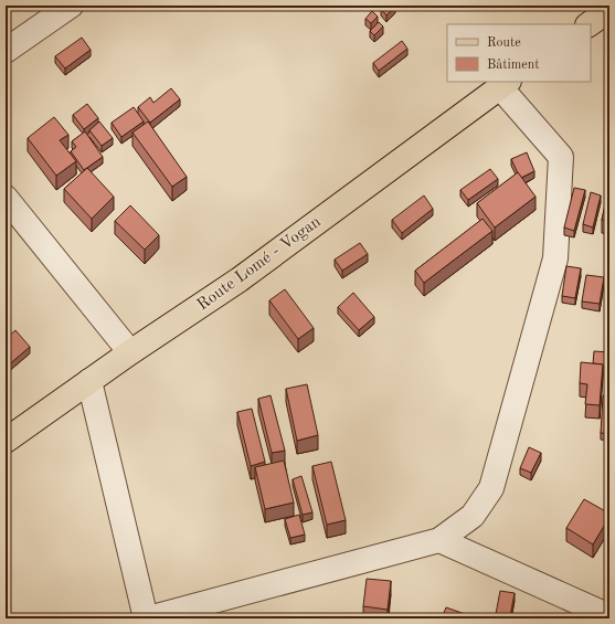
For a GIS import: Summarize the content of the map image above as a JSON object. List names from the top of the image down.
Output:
{
  "streets": {
    "main road": ["Route Lomé - Vogan"]
  },
  "legend": ["Route", "Bâtiment"]
}
